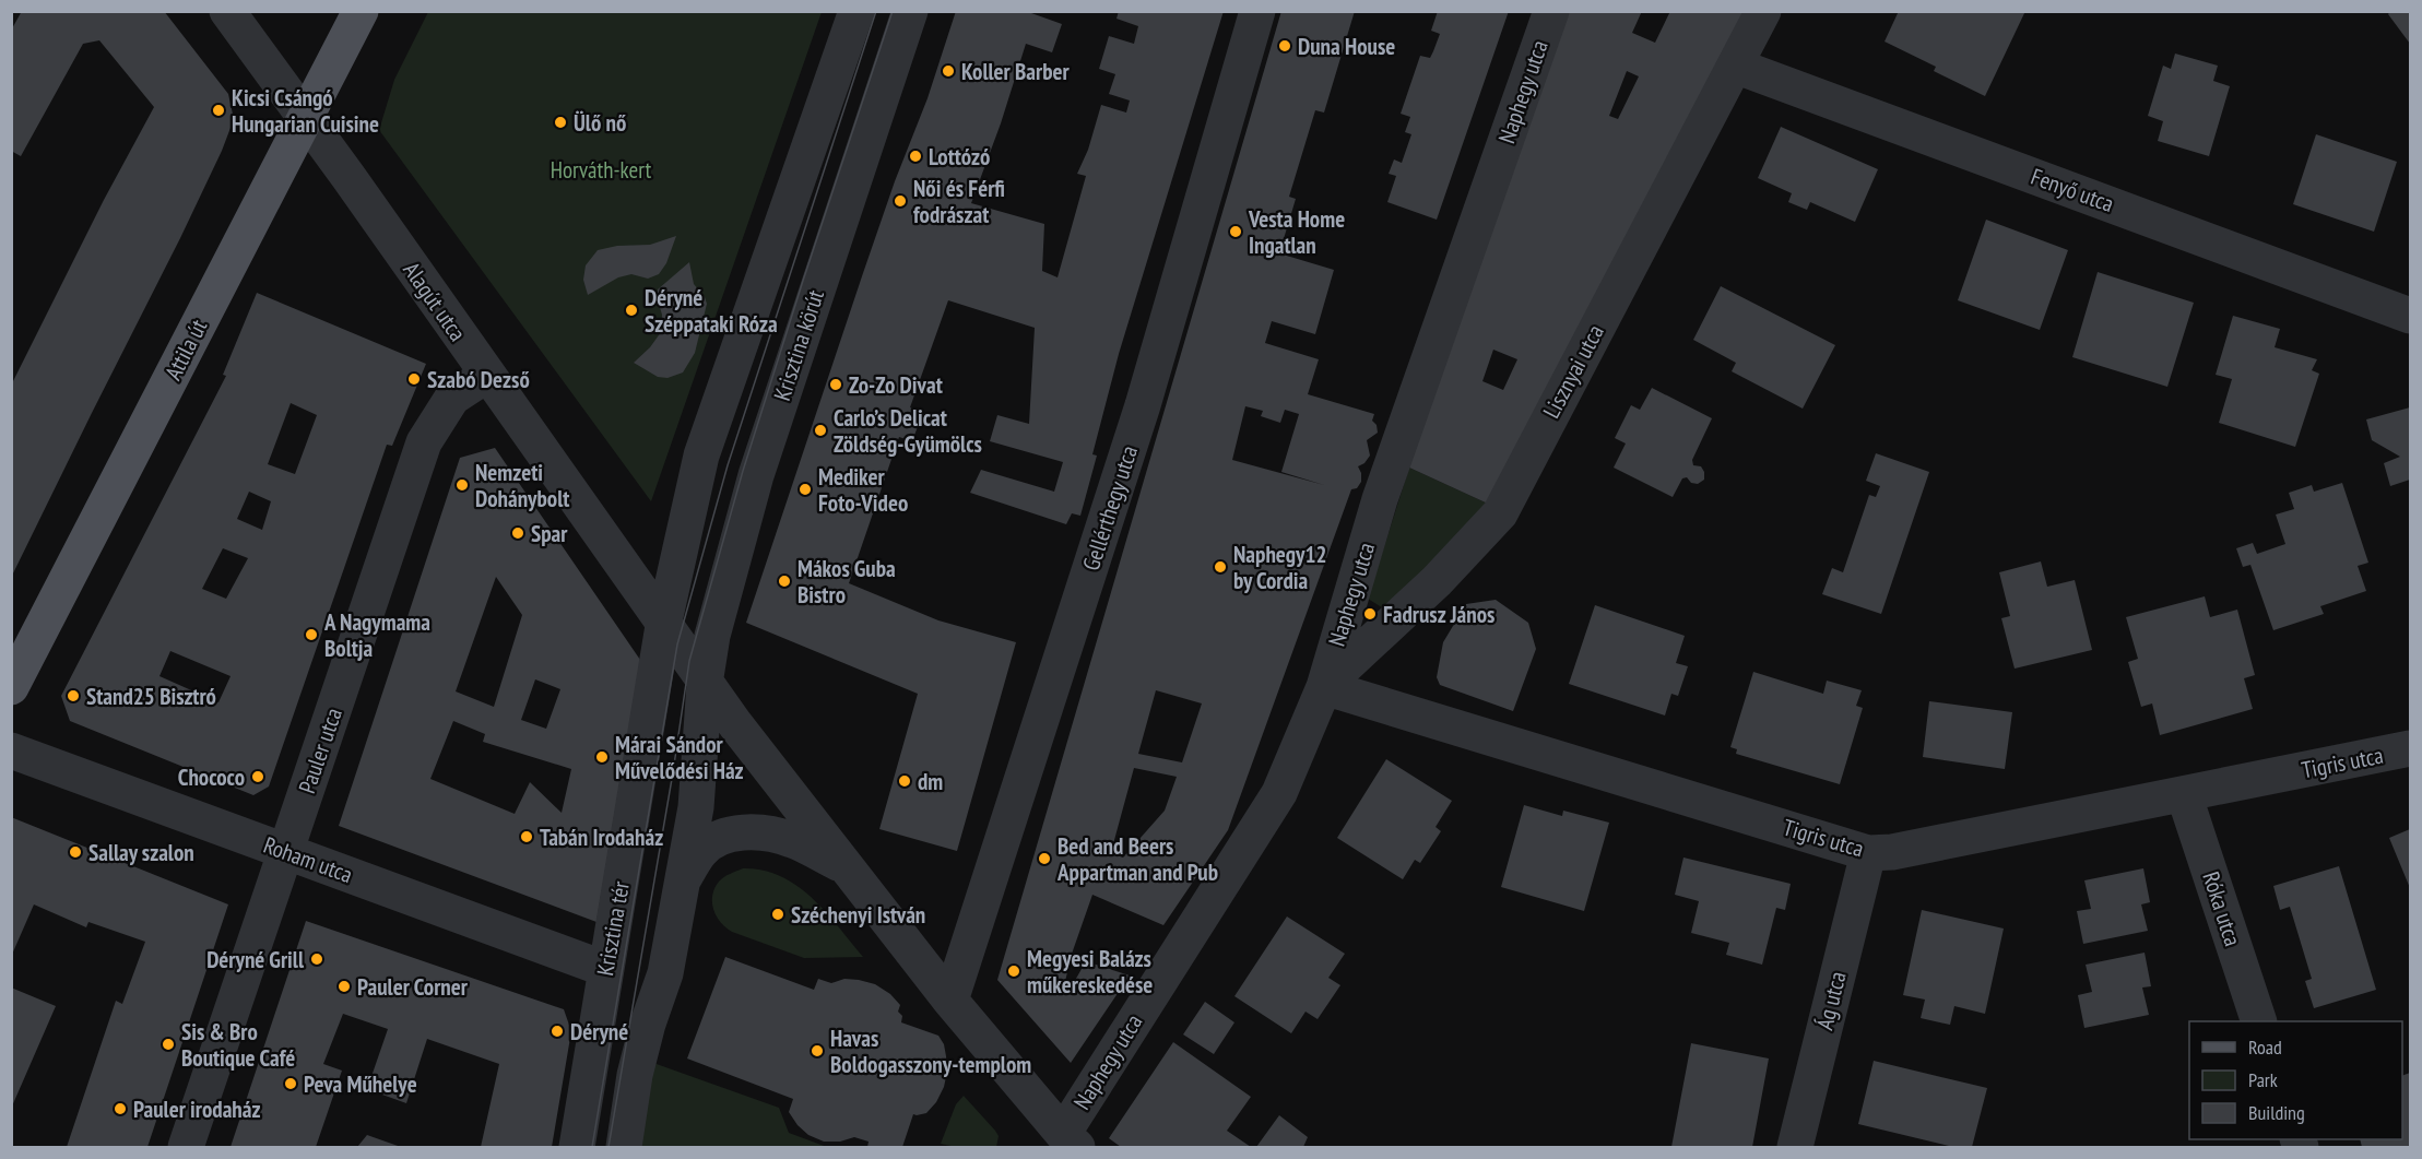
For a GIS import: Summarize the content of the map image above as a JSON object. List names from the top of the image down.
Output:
{
  "streets": {
    "main road": ["Attila út"],
    "street": [
      "Naphegy utca",
      "Fenyő utca",
      "Alagút utca",
      "Krisztina körút",
      "Lisznyai utca",
      "Gellérthegy utca",
      "Pauler utca",
      "Tigris utca",
      "Roham utca",
      "Róka utca",
      "Krisztina tér",
      "Ág utca"
    ]
  },
  "crossings": [
    ["Naphegy utca", "Lisznyai utca"],
    ["Naphegy utca", "Tigris utca"],
    ["Fenyő utca", "Lisznyai utca"],
    ["Alagút utca", "Attila út"],
    ["Alagút utca", "Pauler utca"],
    ["Alagút utca", "Krisztina tér"],
    ["Lisznyai utca", "Tigris utca"],
    ["Pauler utca", "Roham utca"],
    ["Tigris utca", "Róka utca"],
    ["Tigris utca", "Ág utca"],
    ["Roham utca", "Krisztina tér"]
  ],
  "parks": ["Horváth-kert"],
  "places": [
    "Duna House",
    "Koller Barber",
    "Kicsi Csángó Hungarian Cuisine",
    "Ülő nő",
    "Lottózó",
    "Női és Férfi fodrászat",
    "Vesta Home Ingatlan",
    "Déryné Széppataki Róza",
    "Szabó Dezső",
    "Zo-Zo Divat",
    "Carlo’s Delicat Zöldség-Gyümölcs",
    "Nemzeti Dohánybolt",
    "Mediker Foto-Video",
    "Spar",
    "Naphegy12 by Cordia",
    "Mákos Guba Bistro",
    "Fadrusz János",
    "A Nagymama Boltja",
    "Stand25 Bisztró",
    "Márai Sándor Művelődési Ház",
    "Chococo",
    "dm",
    "Tabán Irodaház",
    "Sallay szalon",
    "Bed and Beers Appartman and Pub",
    "Széchenyi István",
    "Déryné Grill",
    "Megyesi Balázs műkereskedése",
    "Pauler Corner",
    "Déryné",
    "Sis & Bro Boutique Café",
    "Havas Boldogasszony-templom",
    "Peva Műhelye",
    "Pauler irodaház"
  ],
  "legend": ["Road", "Park", "Building"]
}
